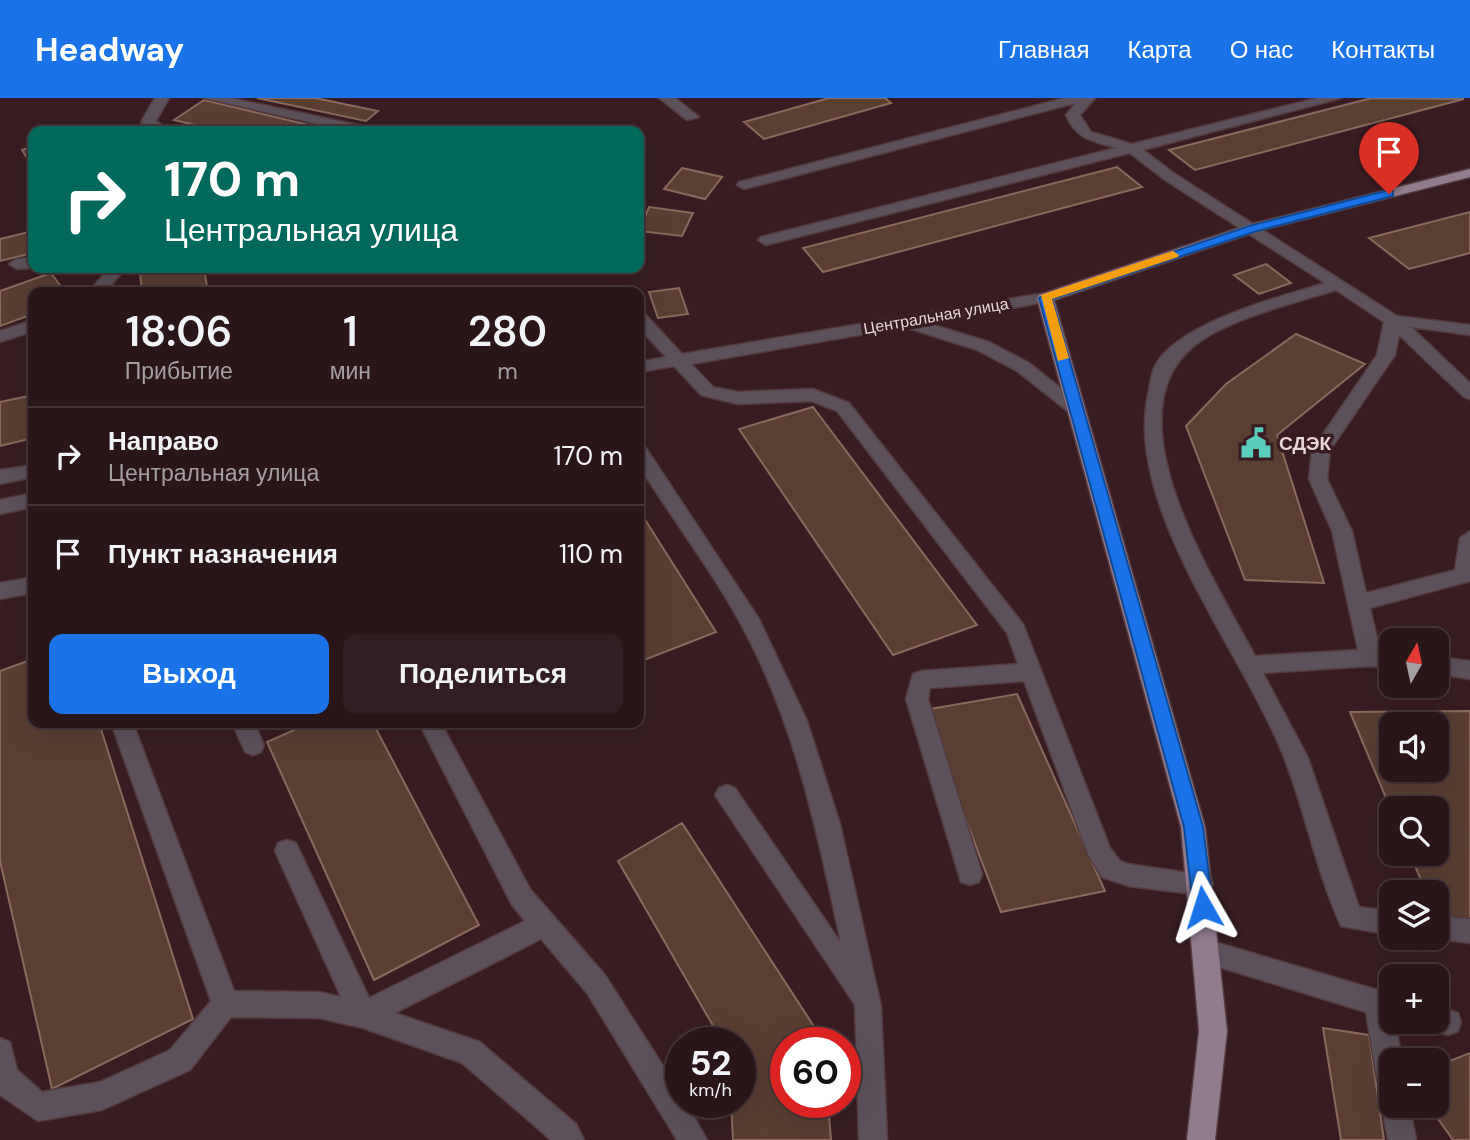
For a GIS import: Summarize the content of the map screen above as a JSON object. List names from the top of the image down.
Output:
{
  "streets": {
    "main road": ["Центральная улица"]
  },
  "places": {
    "public building": ["СДЭК"]
  },
  "north": "top",
  "page": {
    "header": "Headway",
    "nav": [
      "Главная",
      "Карта",
      "О нас",
      "Контакты"
    ],
    "turn": ["170 m", "Центральная улица"],
    "eta": [
      "18:06",
      "Прибытие",
      "1",
      "мин",
      "280",
      "m"
    ],
    "list": [
      {
        "name": "Направо",
        "note": "Центральная улица",
        "value": "170 m"
      },
      {
        "name": "Пункт назначения",
        "value": "110 m"
      }
    ],
    "buttons": ["Выход", "Поделиться"],
    "map_buttons": ["+", "−"],
    "speed": "52 km/h",
    "limit": "60"
  }
}
